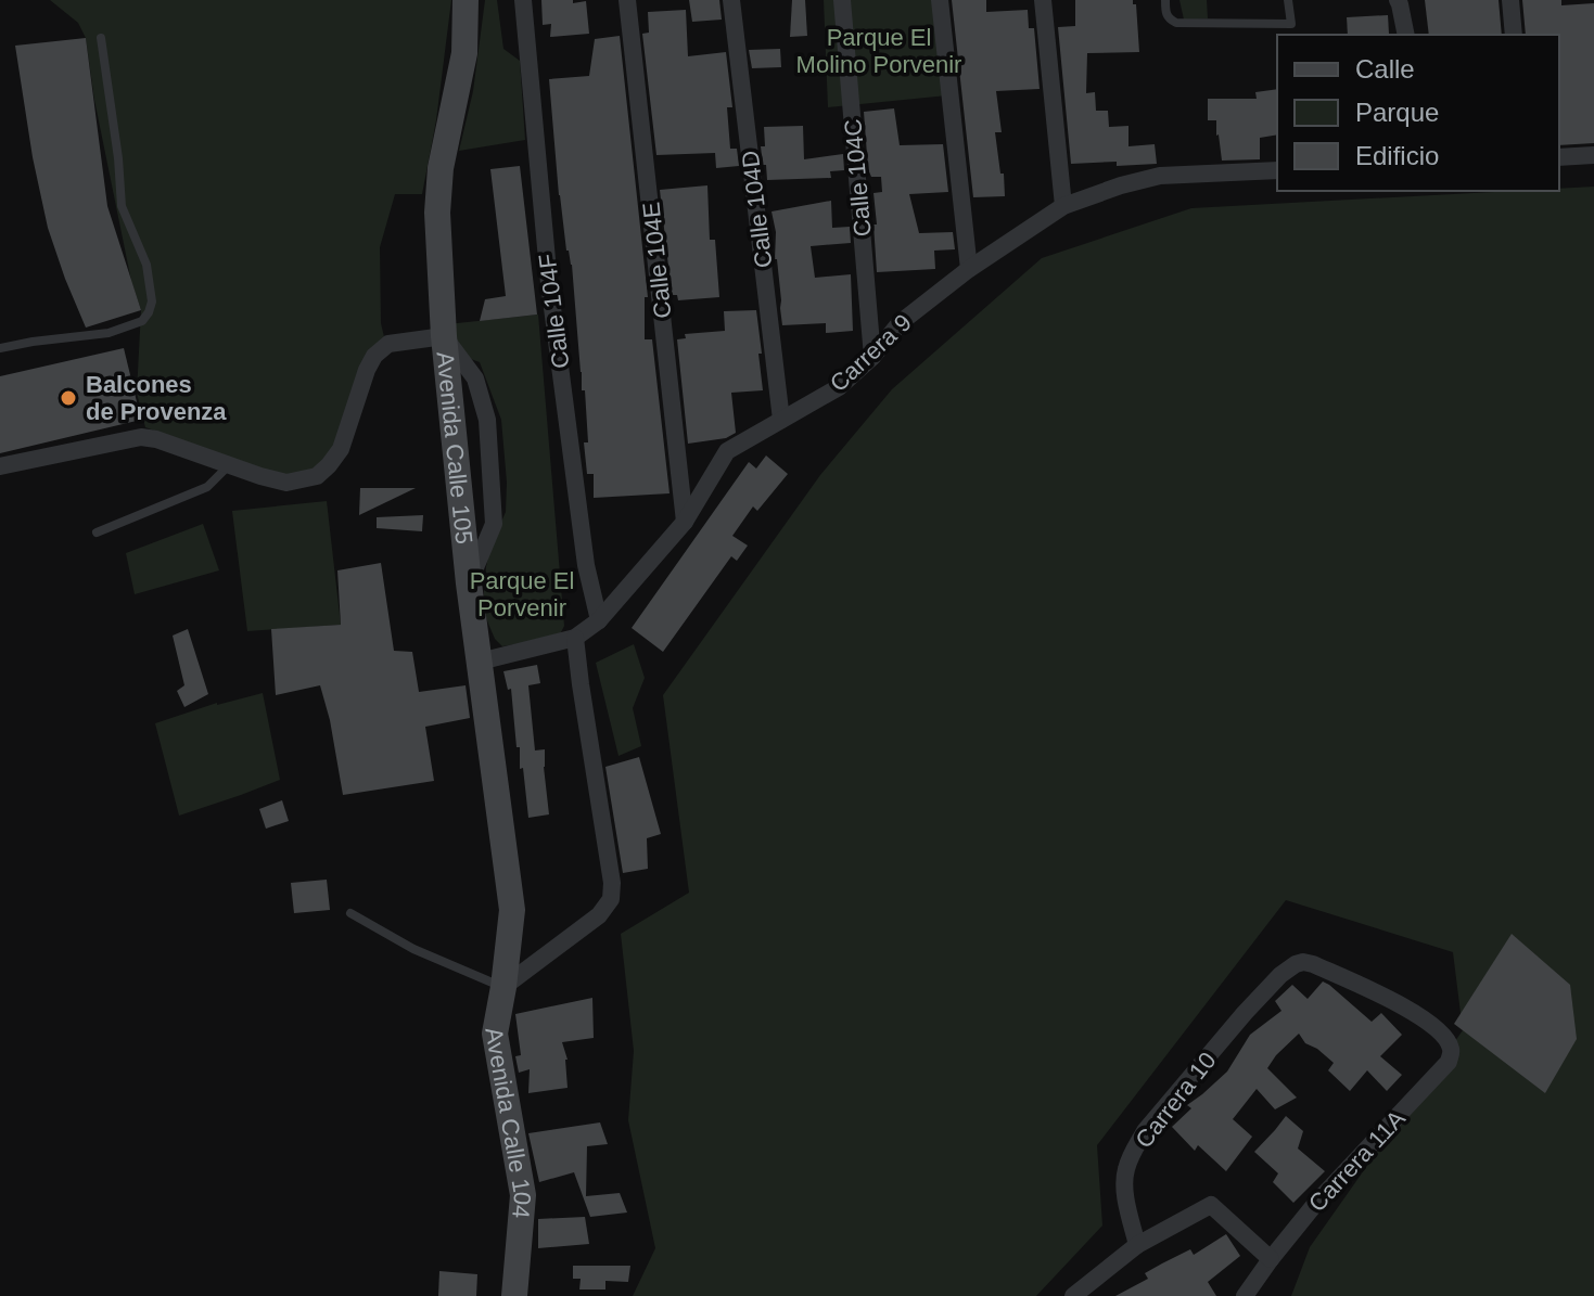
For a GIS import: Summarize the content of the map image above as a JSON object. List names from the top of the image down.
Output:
{
  "streets": {
    "main road": ["Avenida Calle 105", "Avenida Calle 104"],
    "street": [
      "Calle 104C",
      "Calle 104D",
      "Calle 104E",
      "Calle 104F",
      "Carrera 9",
      "Carrera 10",
      "Carrera 11A"
    ]
  },
  "crossings": [
    ["Calle 104C", "Carrera 9"],
    ["Calle 104D", "Carrera 9"],
    ["Calle 104E", "Carrera 9"],
    ["Calle 104F", "Carrera 9"],
    ["Carrera 9", "Avenida Calle 105"],
    ["Avenida Calle 105", "Avenida Calle 104"],
    ["Carrera 10", "Carrera 11A"]
  ],
  "parks": ["Parque El Molino Porvenir", "Parque El Porvenir"],
  "places": ["Balcones de Provenza"],
  "legend": ["Calle", "Parque", "Edificio"]
}
